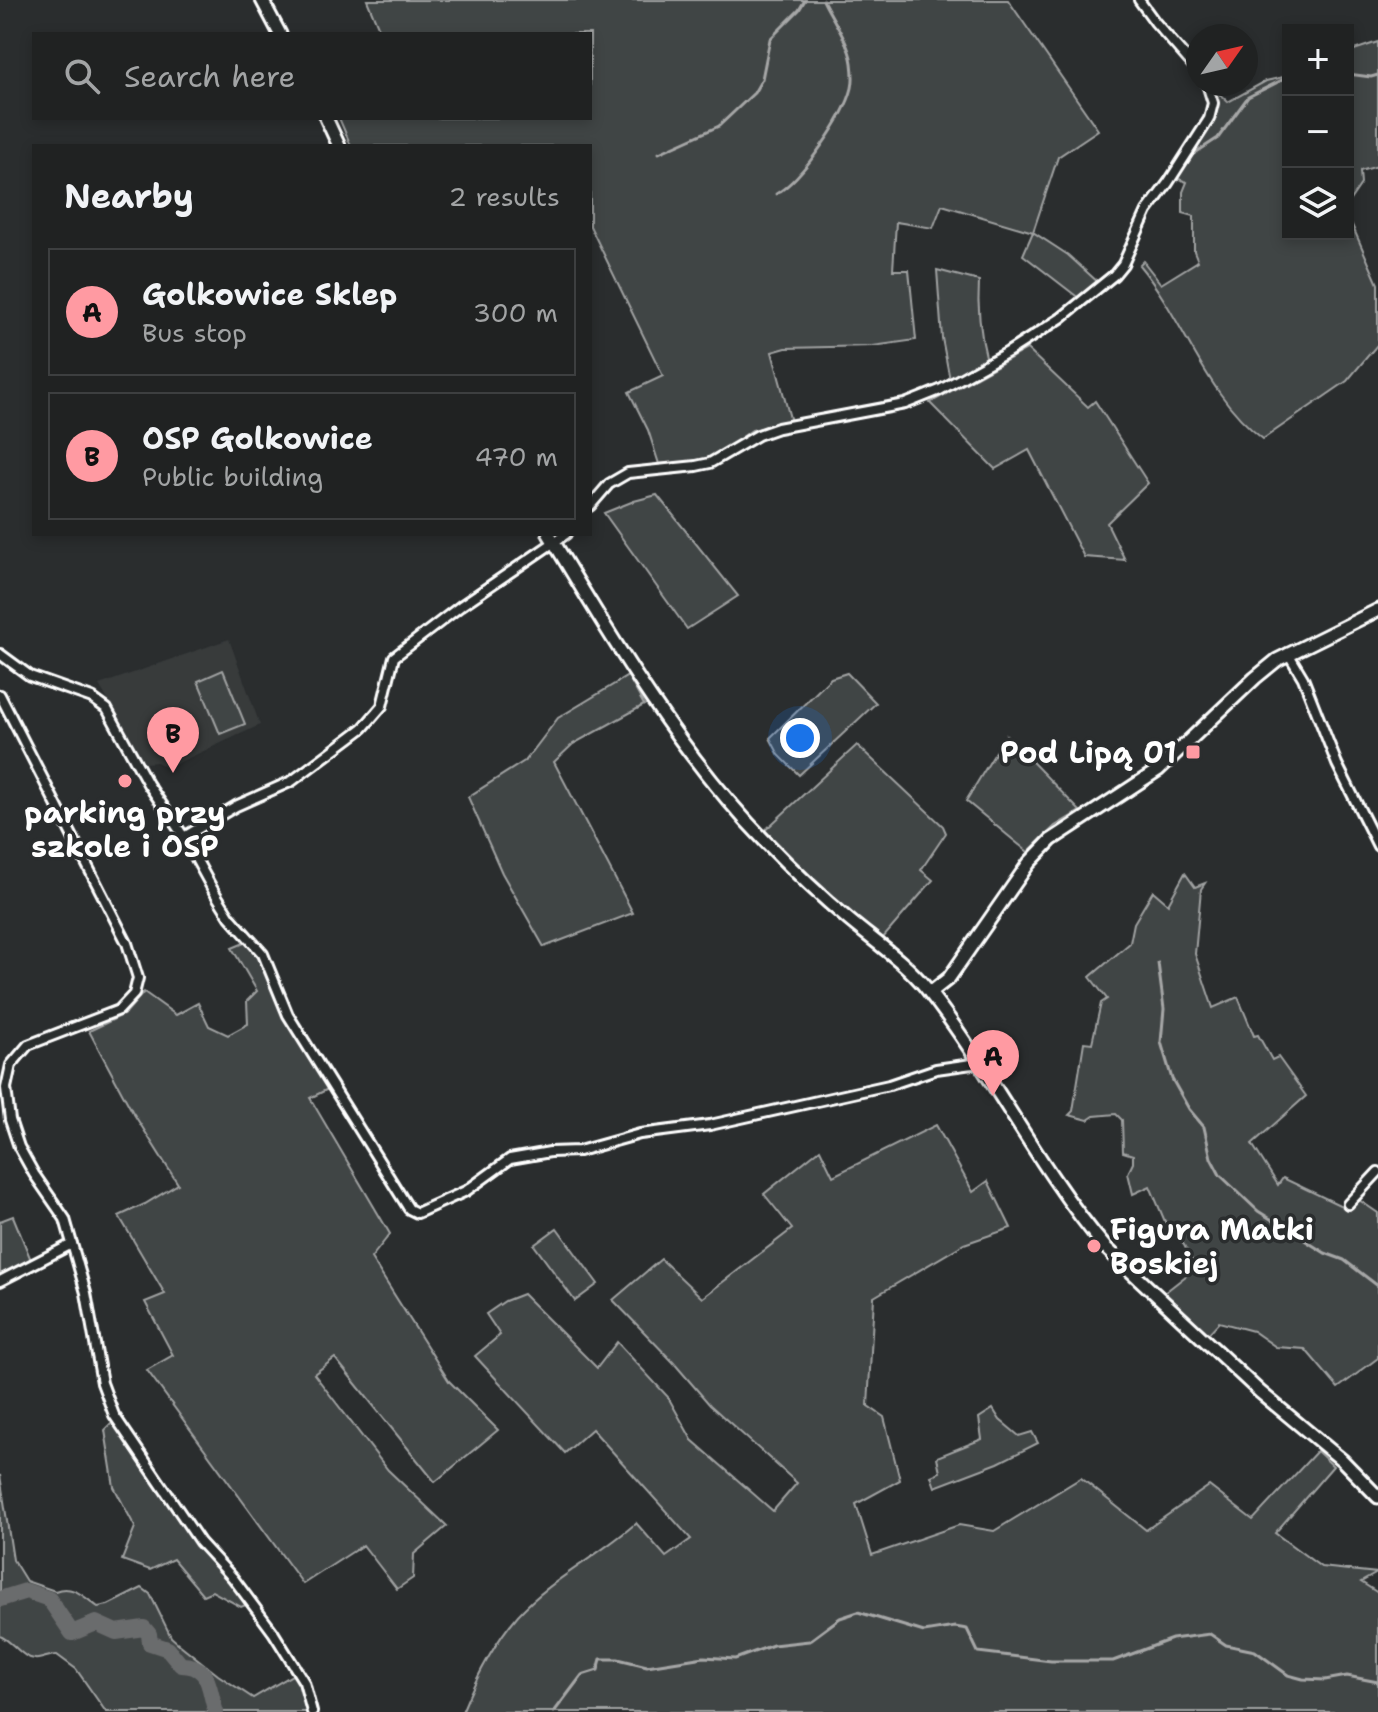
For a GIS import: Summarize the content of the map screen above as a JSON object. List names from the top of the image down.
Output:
{
  "places": {
    "transit": ["Pod Lipą 01"],
    "other": ["parking przy szkole i OSP", "Figura Matki Boskiej"]
  },
  "north": "top right",
  "page": {
    "map_buttons": ["+", "−"],
    "search": "Search here",
    "heading": ["Nearby", "2 results"],
    "list": [
      {
        "mark": "A",
        "name": "Golkowice Sklep",
        "note": "Bus stop",
        "value": "300 m"
      },
      {
        "mark": "B",
        "name": "OSP Golkowice",
        "note": "Public building",
        "value": "470 m"
      }
    ],
    "pins": ["B", "A"]
  }
}
